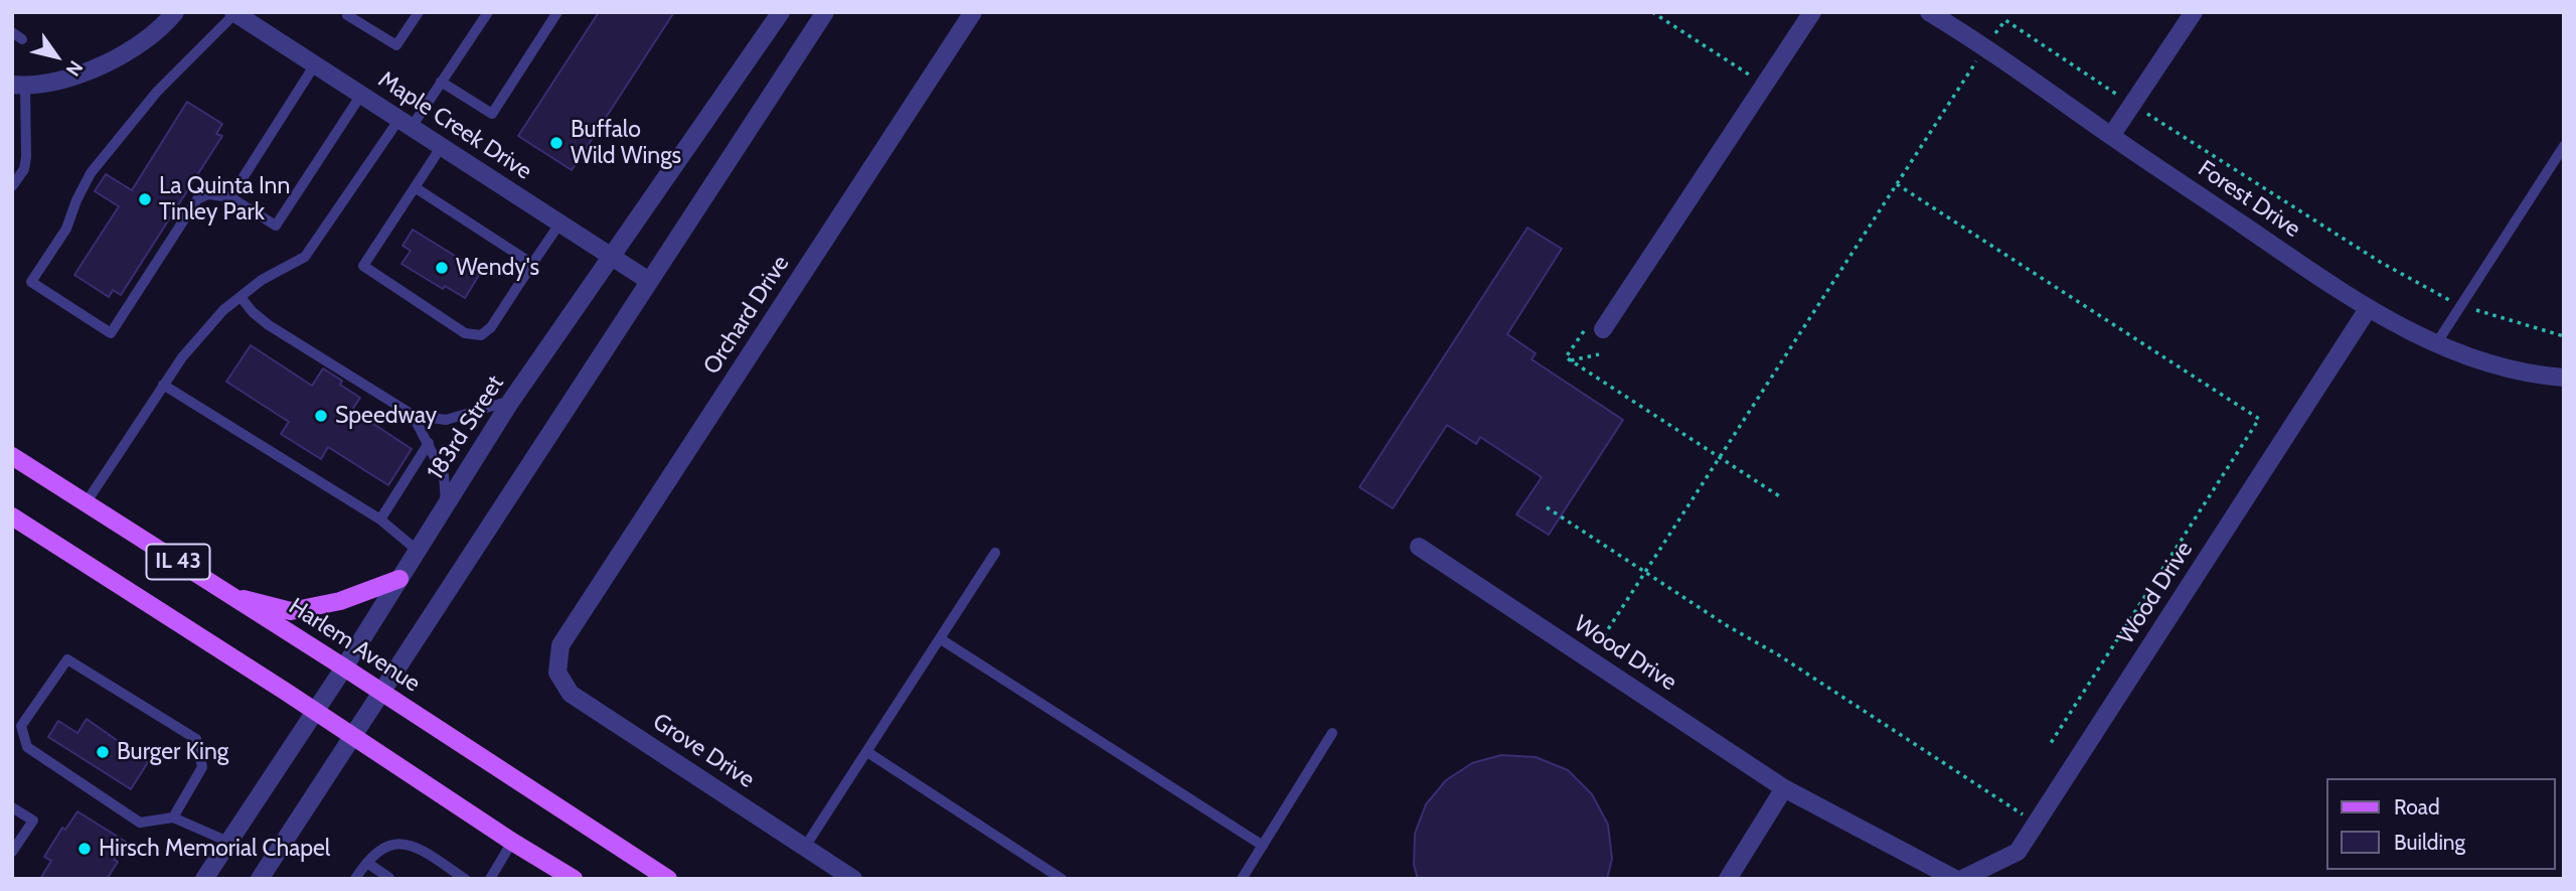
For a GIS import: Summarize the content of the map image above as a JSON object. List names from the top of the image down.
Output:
{
  "streets": {
    "main road": ["IL 43", "Harlem Avenue"],
    "street": [
      "Maple Creek Drive",
      "Forest Drive",
      "Orchard Drive",
      "183rd Street",
      "Wood Drive",
      "Grove Drive"
    ]
  },
  "crossings": [
    ["Maple Creek Drive", "183rd Street"],
    ["Forest Drive", "Wood Drive"],
    ["Orchard Drive", "Grove Drive"],
    ["183rd Street", "IL 43"],
    ["183rd Street", "Harlem Avenue"]
  ],
  "places": [
    "Buffalo Wild Wings",
    "La Quinta Inn Tinley Park",
    "Wendy's",
    "Speedway",
    "Burger King",
    "Hirsch Memorial Chapel"
  ],
  "legend": ["Road", "Building"],
  "north": "bottom right"
}
